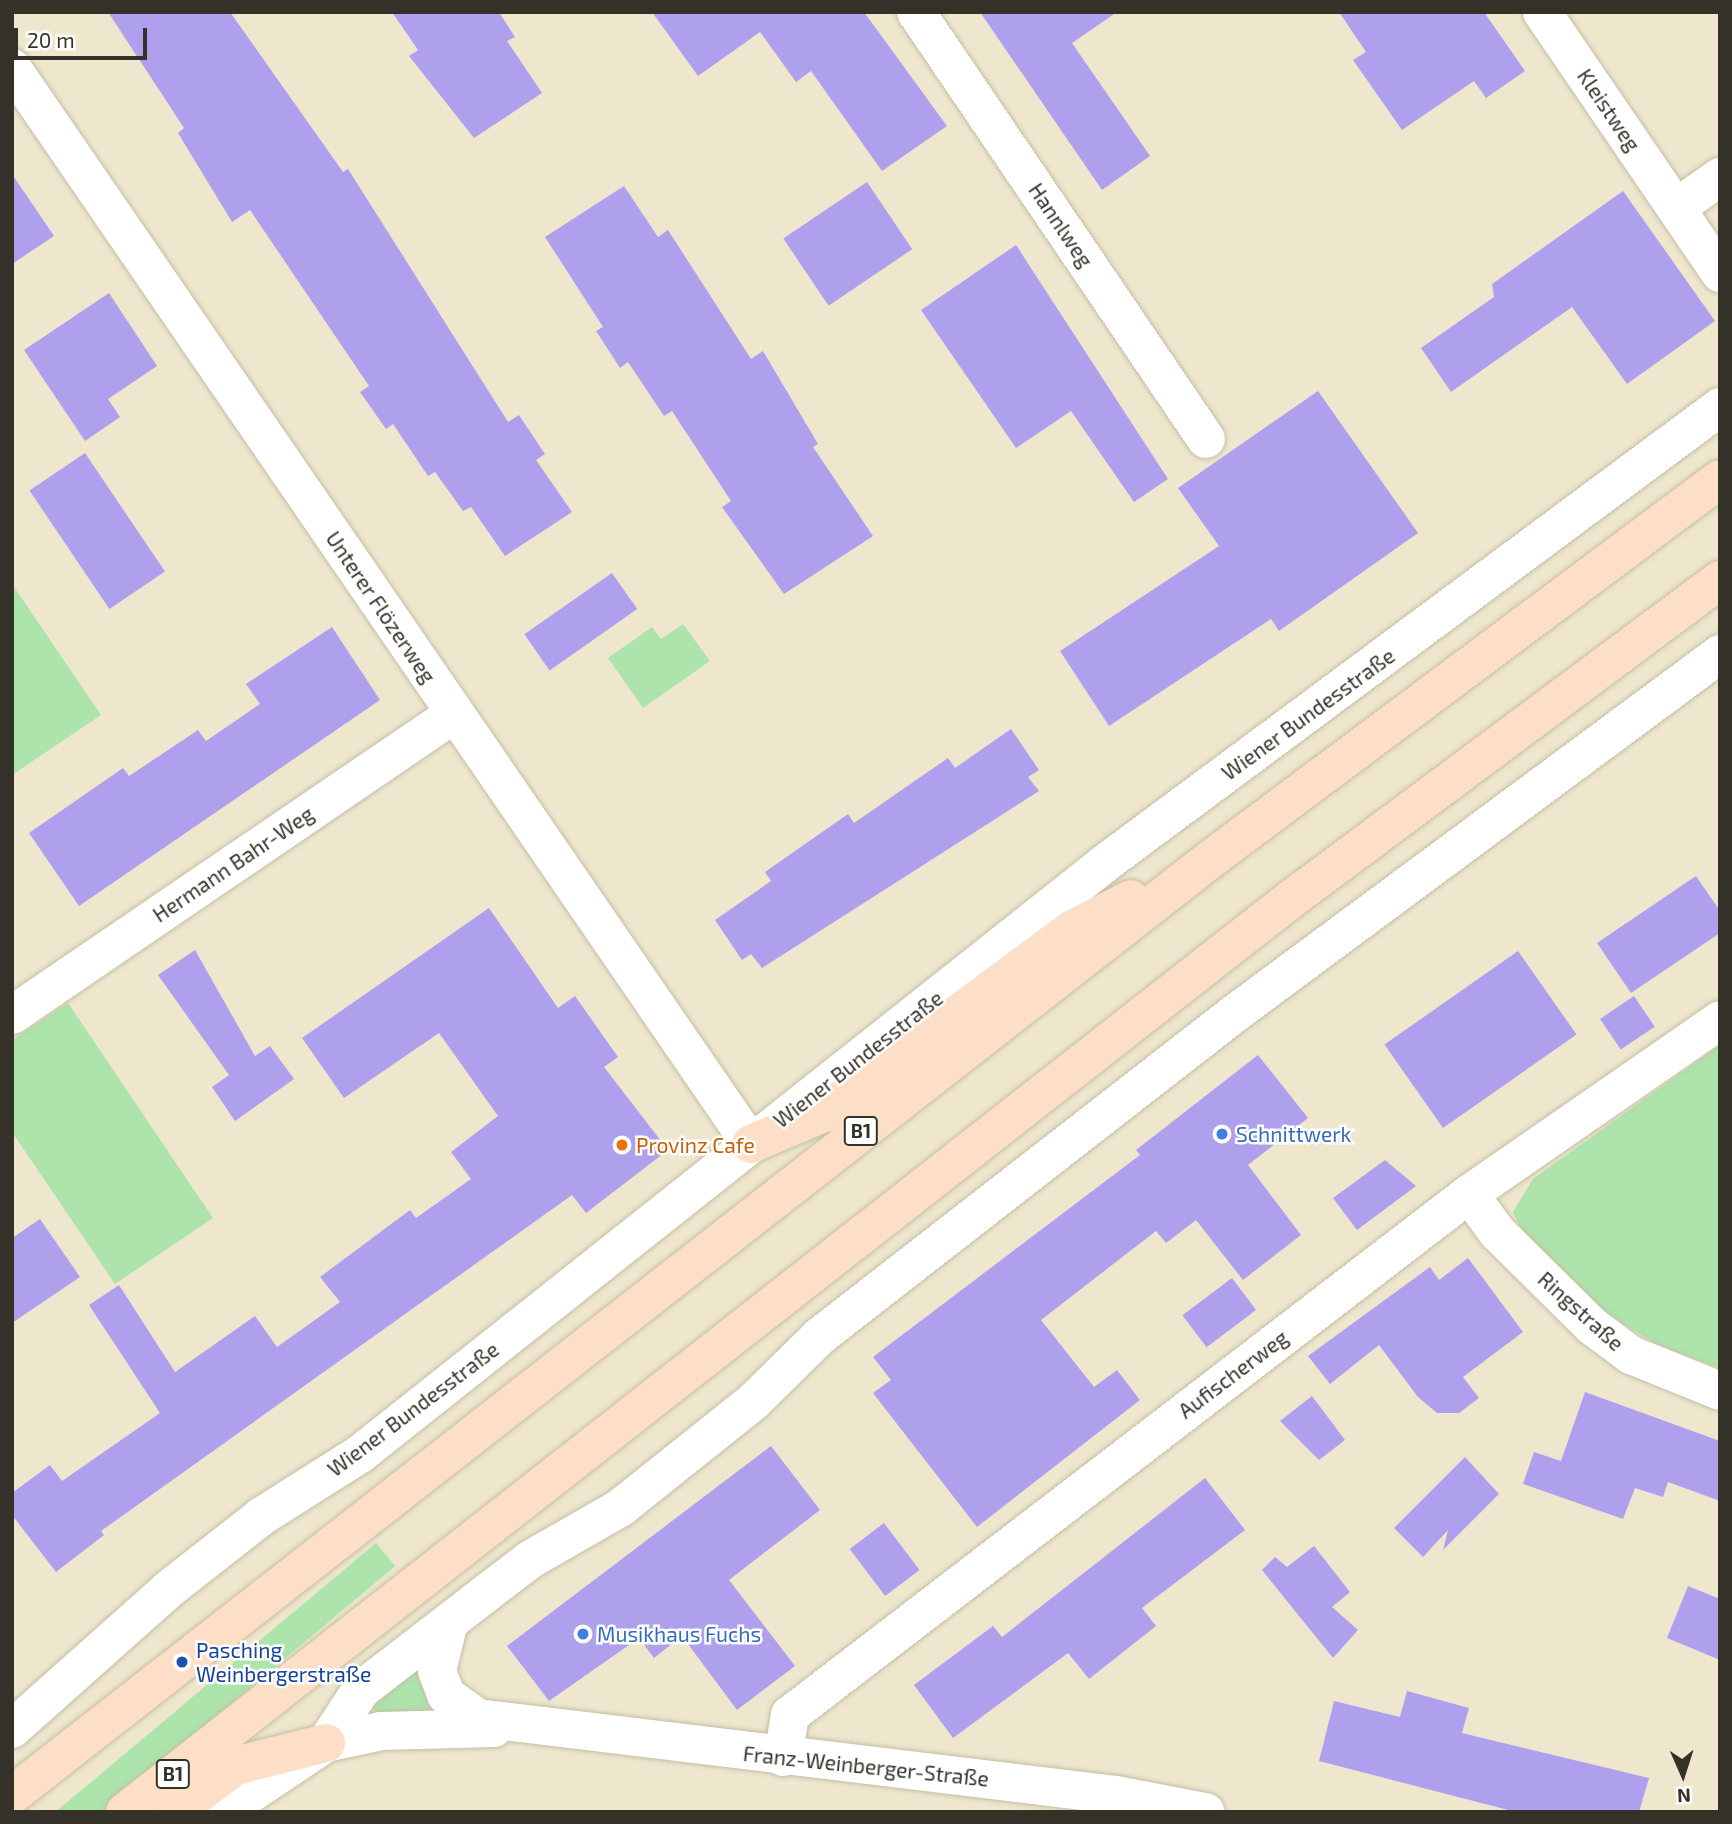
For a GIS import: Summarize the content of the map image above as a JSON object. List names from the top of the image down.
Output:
{
  "streets": {
    "main road": ["B1"],
    "street": [
      "Kleistweg",
      "Hannlweg",
      "Unterer Flözerweg",
      "Wiener Bundesstraße",
      "Hermann Bahr-Weg",
      "Ringstraße",
      "Aufischerweg",
      "Franz-Weinberger-Straße"
    ]
  },
  "crossings": [
    ["Unterer Flözerweg", "Wiener Bundesstraße"],
    ["Unterer Flözerweg", "Hermann Bahr-Weg"],
    ["Ringstraße", "Aufischerweg"],
    ["Aufischerweg", "Franz-Weinberger-Straße"]
  ],
  "places": [
    "Schnittwerk",
    "Provinz Cafe",
    "Musikhaus Fuchs",
    "Pasching Weinbergerstraße"
  ],
  "scale_bar": "20 m",
  "north": "bottom"
}
